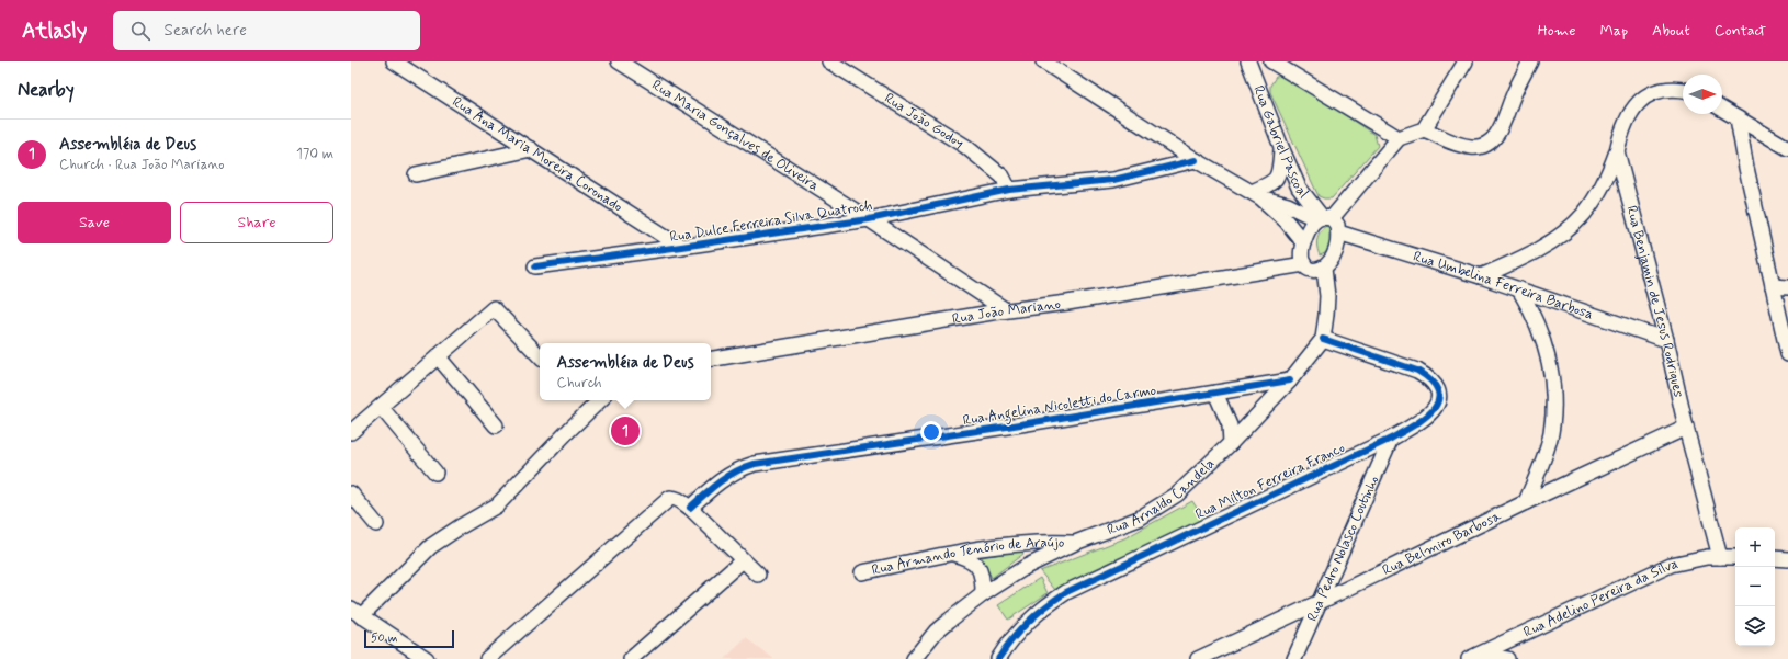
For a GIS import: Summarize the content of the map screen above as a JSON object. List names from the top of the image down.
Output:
{
  "streets": {
    "street": [
      "Rua João Godoy",
      "Rua Maria Gonçalves de Oliveira",
      "Rua Gabriel Pascoal",
      "Rua Ana Maria Moreira Coronado",
      "Rua Dulce Ferreira Silva Quatroch",
      "Rua Umbelina Ferreira Barbosa",
      "Rua Benjamin de Jesus Rodrigues",
      "Rua João Mariano",
      "Rua Angelina Nicoletti do Carmo",
      "Rua Milton Ferreira Franco",
      "Rua Arnaldo Candela",
      "Rua Belmiro Barbosa",
      "Rua Pedro Nolasco Coutinho",
      "Rua Armando Tenório de Araújo",
      "Rua Adelino Pereira da Silva"
    ]
  },
  "crossings": [
    ["Rua João Godoy", "Rua Dulce Ferreira Silva Quatroch"],
    ["Rua Maria Gonçalves de Oliveira", "Rua Dulce Ferreira Silva Quatroch"],
    ["Rua Maria Gonçalves de Oliveira", "Rua João Mariano"],
    ["Rua Gabriel Pascoal", "Rua Umbelina Ferreira Barbosa"],
    ["Rua Gabriel Pascoal", "Rua João Mariano"],
    ["Rua Ana Maria Moreira Coronado", "Rua Dulce Ferreira Silva Quatroch"],
    ["Rua Umbelina Ferreira Barbosa", "Rua Benjamin de Jesus Rodrigues"],
    ["Rua Umbelina Ferreira Barbosa", "Rua João Mariano"],
    ["Rua Benjamin de Jesus Rodrigues", "Rua Belmiro Barbosa"],
    ["Rua Benjamin de Jesus Rodrigues", "Rua Adelino Pereira da Silva"],
    ["Rua Angelina Nicoletti do Carmo", "Rua Arnaldo Candela"],
    ["Rua Milton Ferreira Franco", "Rua Arnaldo Candela"],
    ["Rua Milton Ferreira Franco", "Rua Pedro Nolasco Coutinho"],
    ["Rua Arnaldo Candela", "Rua Armando Tenório de Araújo"],
    ["Rua Belmiro Barbosa", "Rua Pedro Nolasco Coutinho"]
  ],
  "scale_bar": "50 m",
  "north": "right",
  "page": {
    "header": "Atlasly",
    "search": "Search here",
    "nav": [
      "Home",
      "Map",
      "About",
      "Contact"
    ],
    "heading": "Nearby",
    "list": [
      {
        "mark": "1",
        "name": "Assembléia de Deus",
        "note": "Church · Rua João Mariano",
        "value": "170 m"
      }
    ],
    "buttons": ["Save", "Share"],
    "popup": ["Assembléia de Deus", "Church"],
    "pins": "1",
    "map_buttons": ["+", "−"],
    "scale": "50 m"
  }
}
